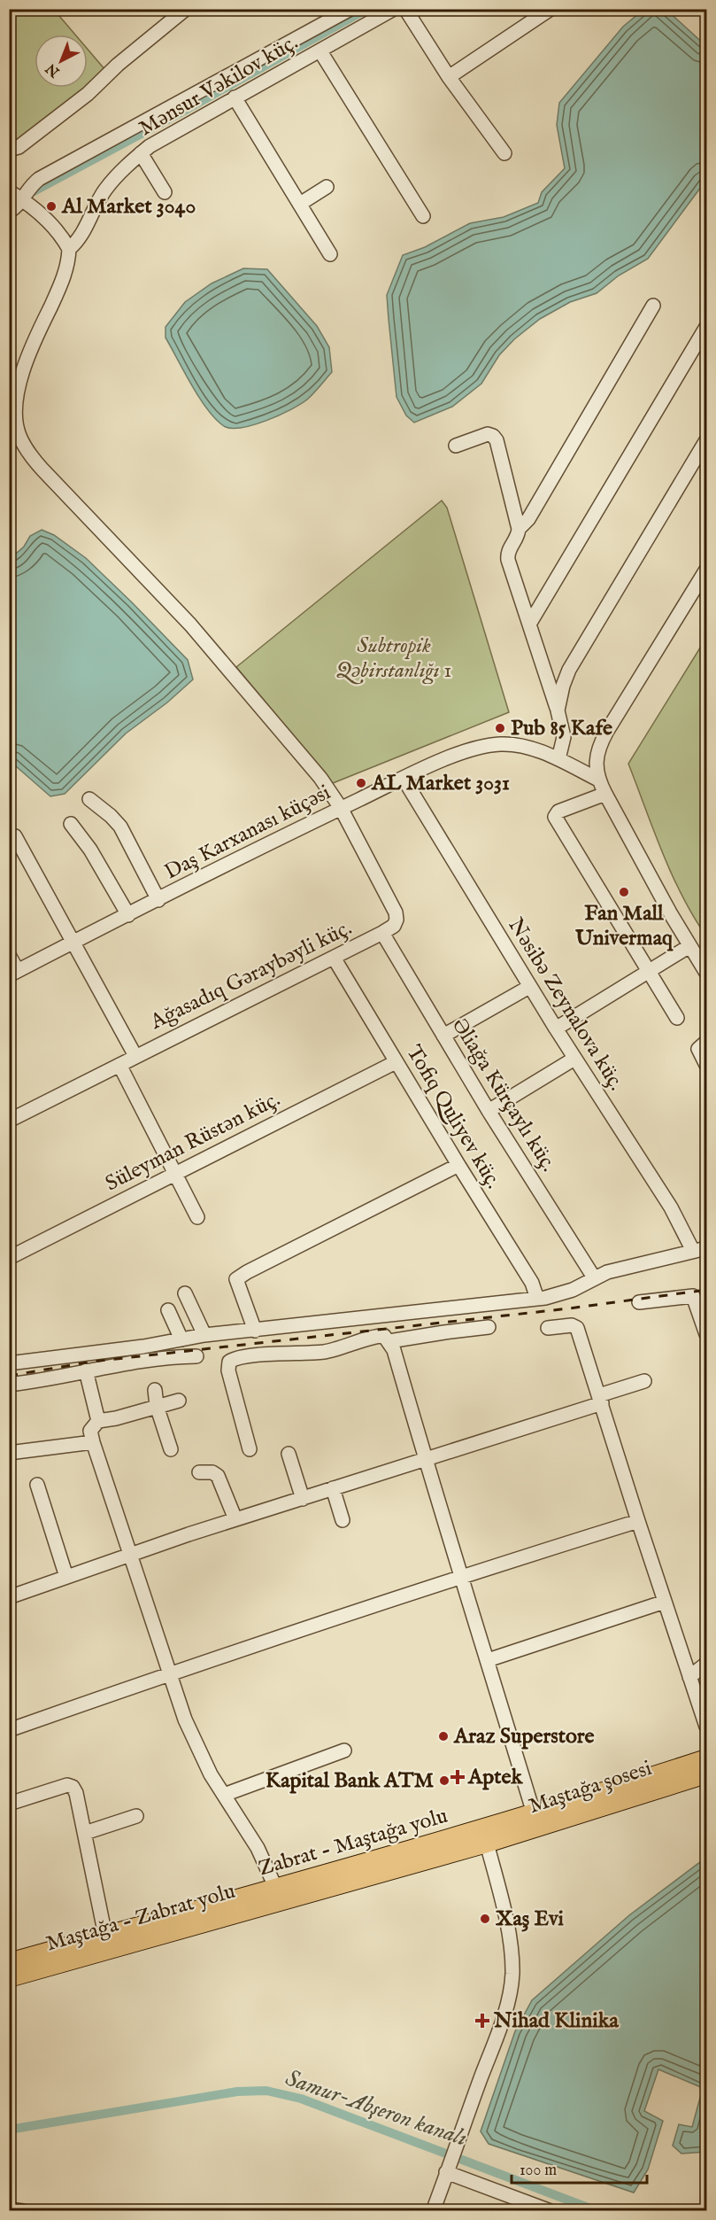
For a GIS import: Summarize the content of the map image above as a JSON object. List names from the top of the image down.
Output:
{
  "streets": {
    "main road": ["Maştağa şosesi", "Zabrat - Maştağa yolu", "Maştağa - Zabrat yolu"],
    "street": [
      "Mənsur Vəkilov küç.",
      "Daş Karxanası küçəsi",
      "Ağasadıq Gəraybəyli küç.",
      "Nəsibə Zeynalova küç.",
      "Əliağa Kürçaylı küç.",
      "Tofiq Quliyev küç.",
      "Süleyman Rüstən küç."
    ]
  },
  "crossings": [
    ["Daş Karxanası küçəsi", "Ağasadıq Gəraybəyli küç."],
    ["Daş Karxanası küçəsi", "Nəsibə Zeynalova küç."],
    ["Ağasadıq Gəraybəyli küç.", "Əliağa Kürçaylı küç."],
    ["Ağasadıq Gəraybəyli küç.", "Tofiq Quliyev küç."],
    ["Tofiq Quliyev küç.", "Süleyman Rüstən küç."],
    ["Maştağa şosesi", "Zabrat - Maştağa yolu"],
    ["Maştağa şosesi", "Maştağa - Zabrat yolu"],
    ["Zabrat - Maştağa yolu", "Maştağa - Zabrat yolu"]
  ],
  "water": ["Samur-Abşeron kanalı"],
  "parks": ["Subtropik Qəbirstanlığı 1"],
  "places": {
    "other": [
      "Al Market 3040",
      "Pub 85 Kafe",
      "AL Market 3031",
      "Fan Mall Univermaq",
      "Araz Superstore",
      "Kapital Bank ATM",
      "Xaş Evi"
    ],
    "health": ["Aptek", "Nihad Klinika"]
  },
  "scale_bar": "100 m",
  "north": "bottom left"
}
